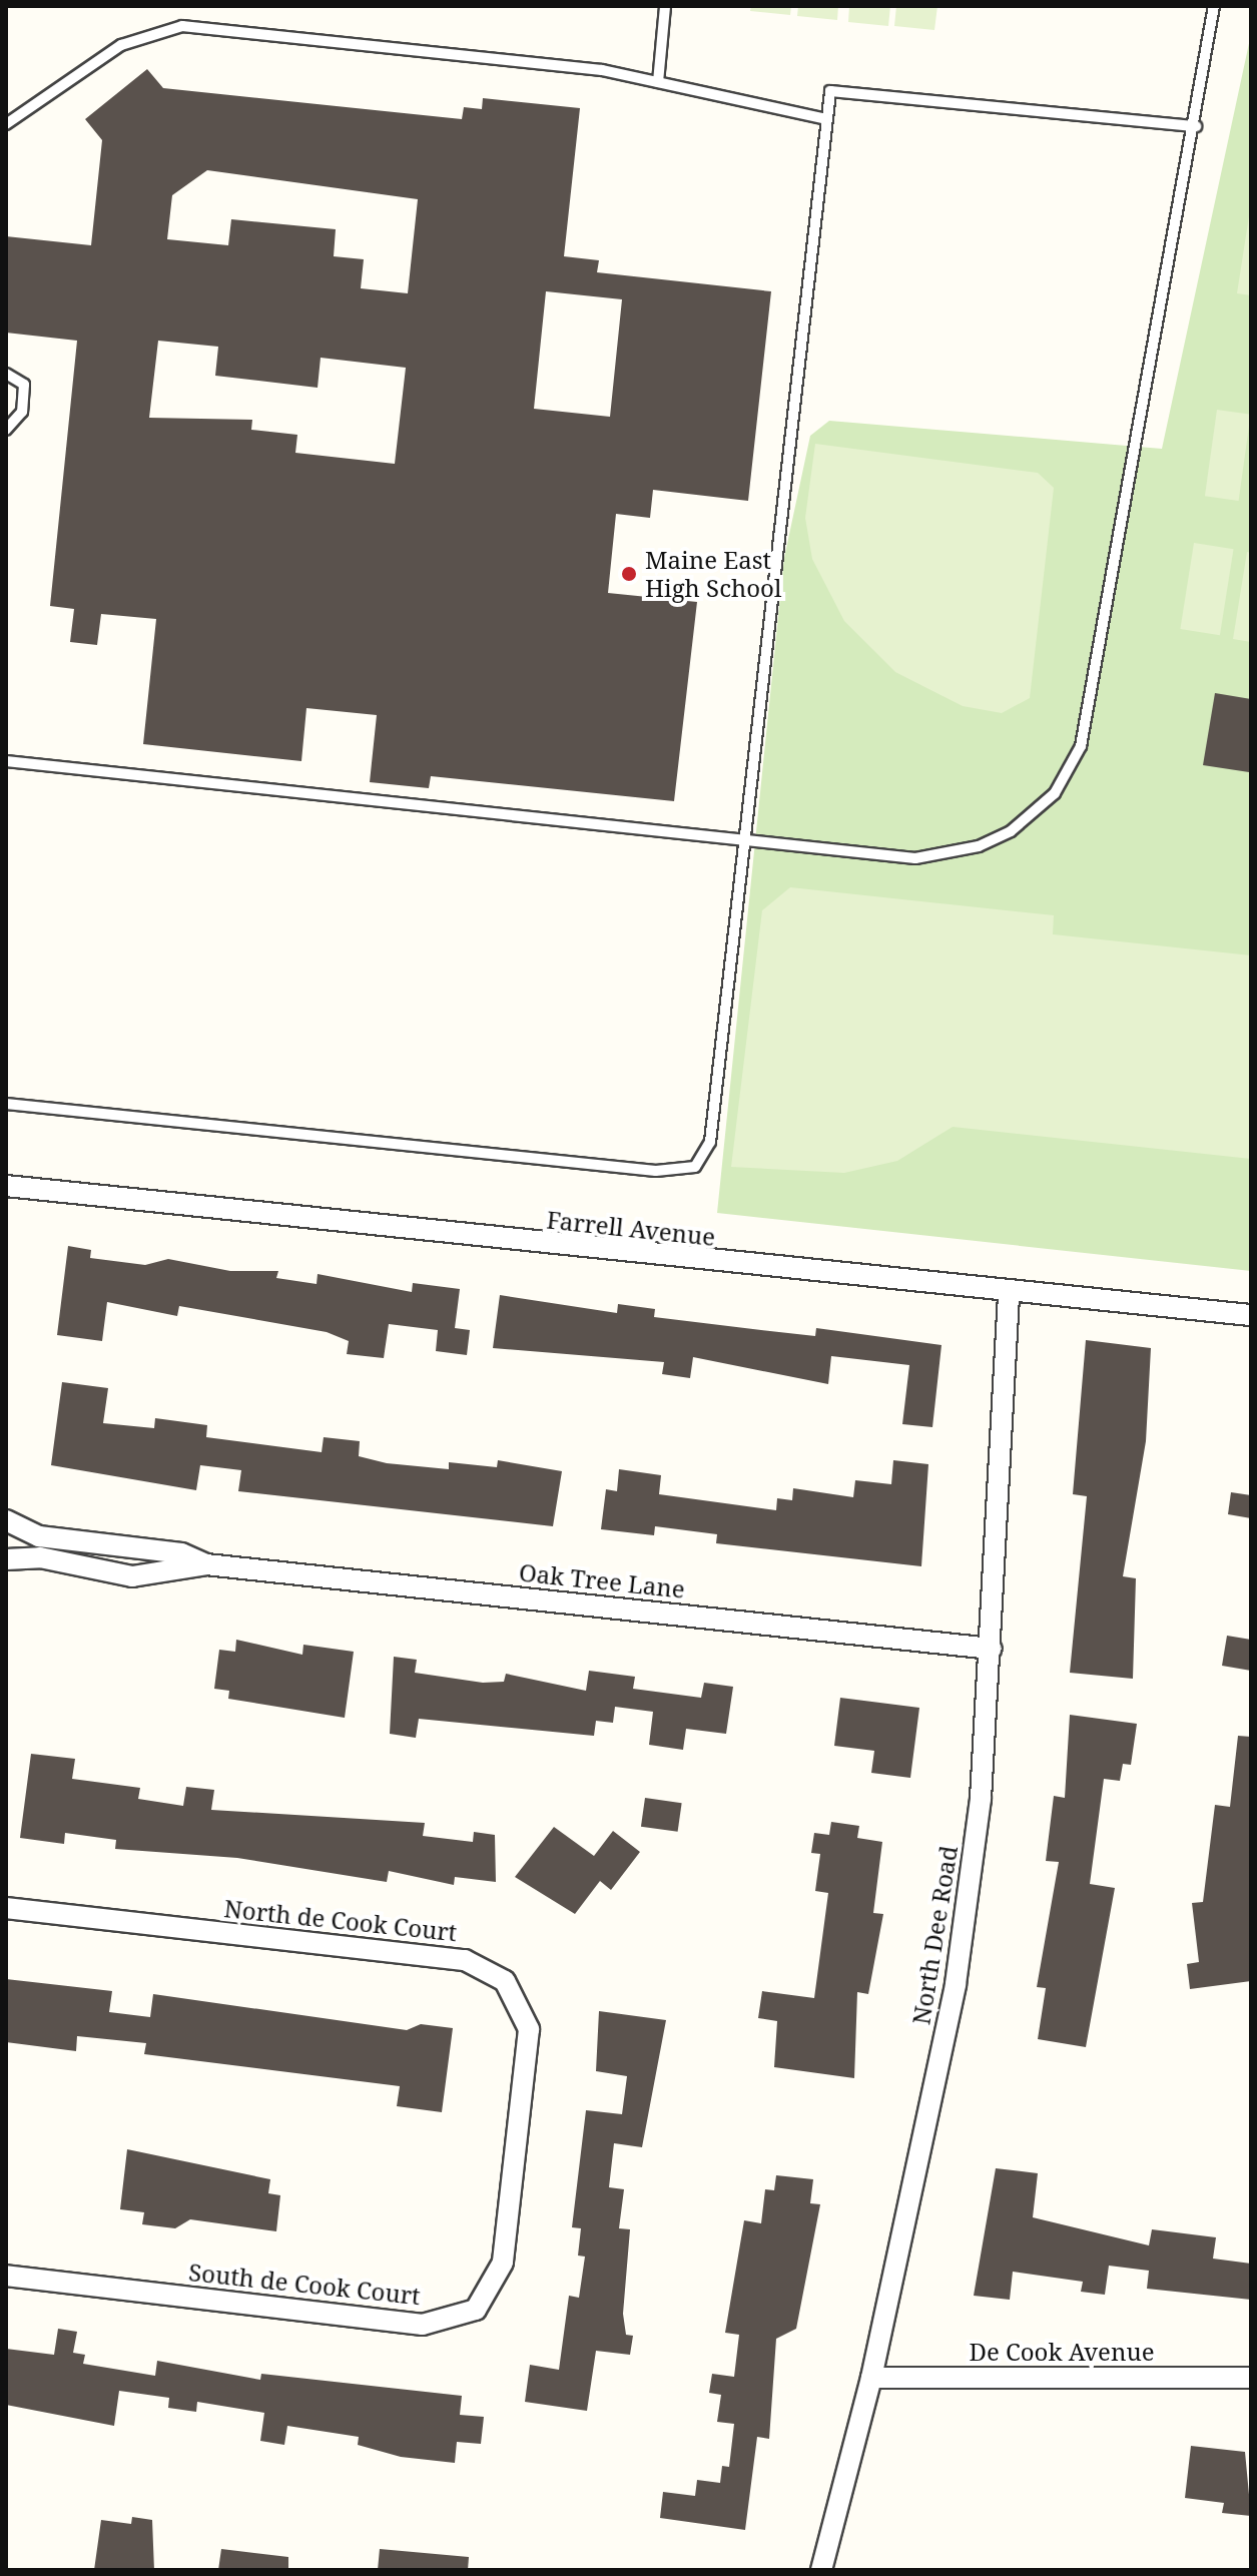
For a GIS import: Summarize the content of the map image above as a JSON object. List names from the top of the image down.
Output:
{
  "streets": {
    "street": [
      "Farrell Avenue",
      "Oak Tree Lane",
      "North de Cook Court",
      "North Dee Road",
      "South de Cook Court",
      "De Cook Avenue"
    ]
  },
  "crossings": [
    ["Farrell Avenue", "North Dee Road"],
    ["Oak Tree Lane", "North Dee Road"],
    ["North de Cook Court", "South de Cook Court"],
    ["North Dee Road", "De Cook Avenue"]
  ],
  "places": ["Maine East High School"]
}
